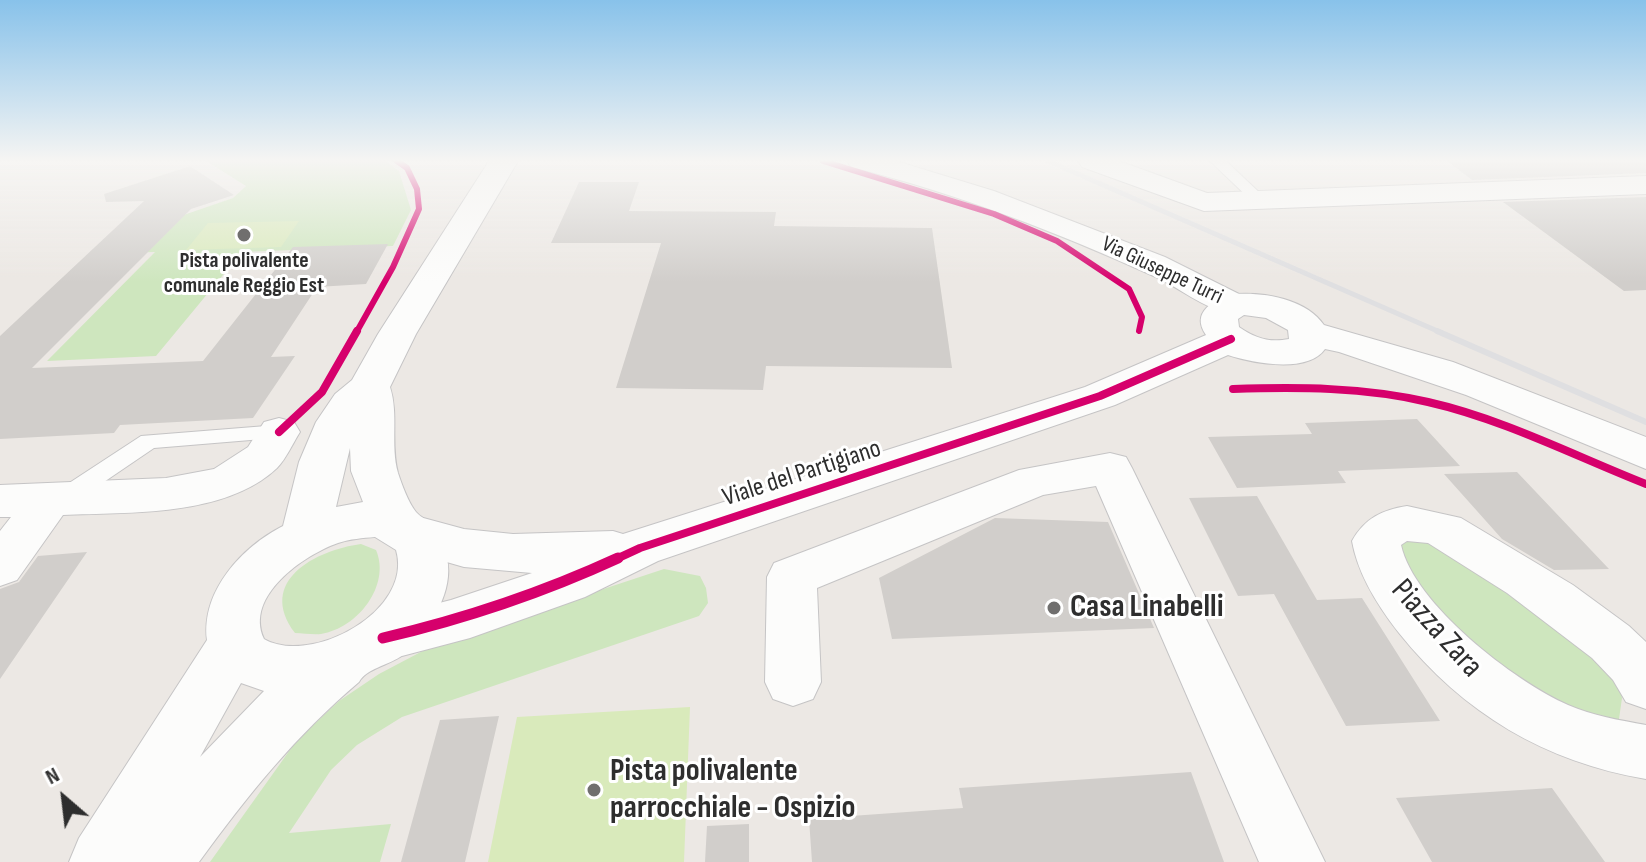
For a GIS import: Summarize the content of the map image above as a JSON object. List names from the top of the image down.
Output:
{
  "streets": {
    "main road": ["Viale del Partigiano"],
    "street": ["Via Giuseppe Turri", "Piazza Zara"]
  },
  "crossings": [
    ["Via Giuseppe Turri", "Viale del Partigiano"]
  ],
  "places": ["Pista polivalente comunale Reggio Est", "Casa Linabelli", "Pista polivalente parrocchiale - Ospizio"],
  "north": "top left"
}
